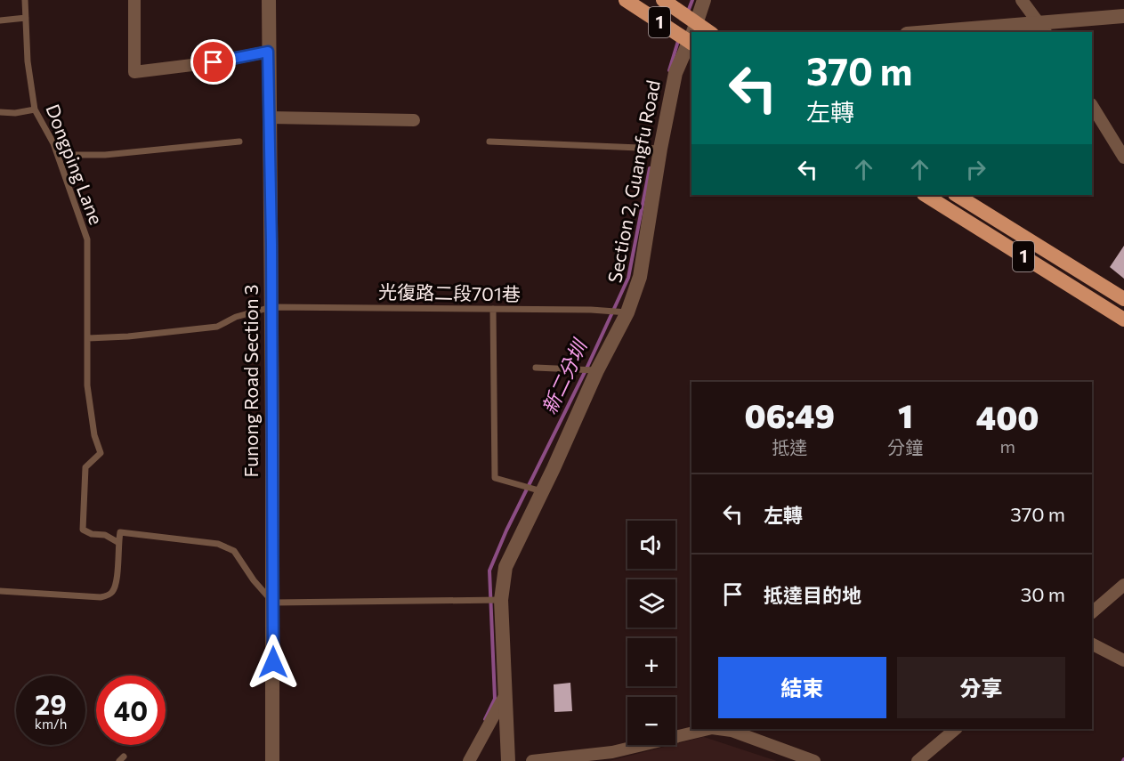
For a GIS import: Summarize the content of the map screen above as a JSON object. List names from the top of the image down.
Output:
{
  "streets": {
    "main road": ["1"],
    "street": ["Section 2, Guangfu Road", "Funong Road Section 3"],
    "lane": ["Dongping Lane", "光復路二段701巷"]
  },
  "crossings": [
    ["Dongping Lane", "光復路二段701巷"],
    ["Section 2, Guangfu Road", "光復路二段701巷"],
    ["光復路二段701巷", "Funong Road Section 3"]
  ],
  "water": ["新二分圳"],
  "page": {
    "turn": ["370 m", "左轉"],
    "eta": [
      "06:49",
      "抵達",
      "1",
      "分鐘",
      "400",
      "m"
    ],
    "list": [
      {
        "name": "左轉",
        "value": "370 m"
      },
      {
        "name": "抵達目的地",
        "value": "30 m"
      }
    ],
    "map_buttons": ["+", "−"],
    "buttons": ["結束", "分享"],
    "speed": "29 km/h",
    "limit": "40"
  }
}
